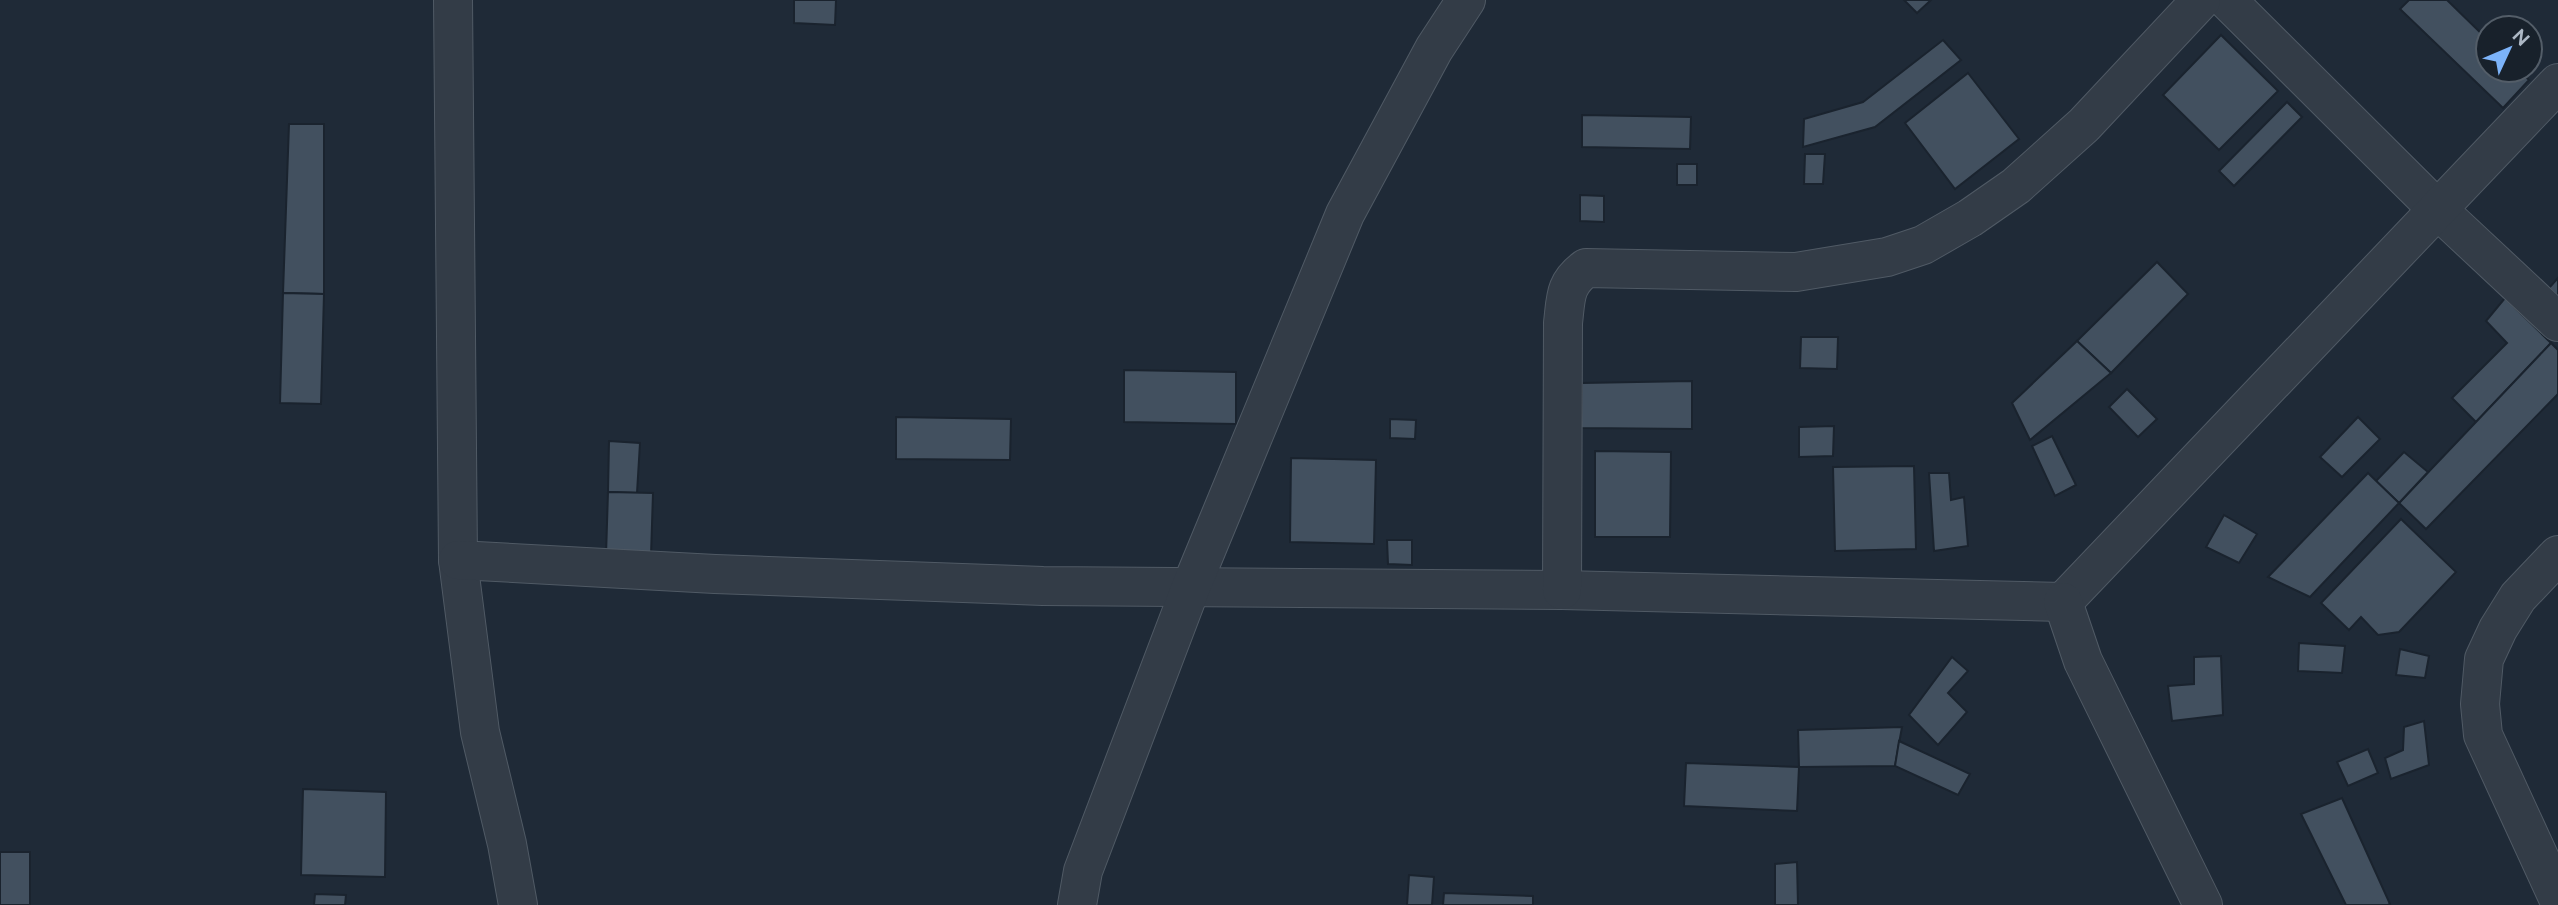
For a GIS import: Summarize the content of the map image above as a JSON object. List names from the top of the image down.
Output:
{
  "north": "top right"
}
